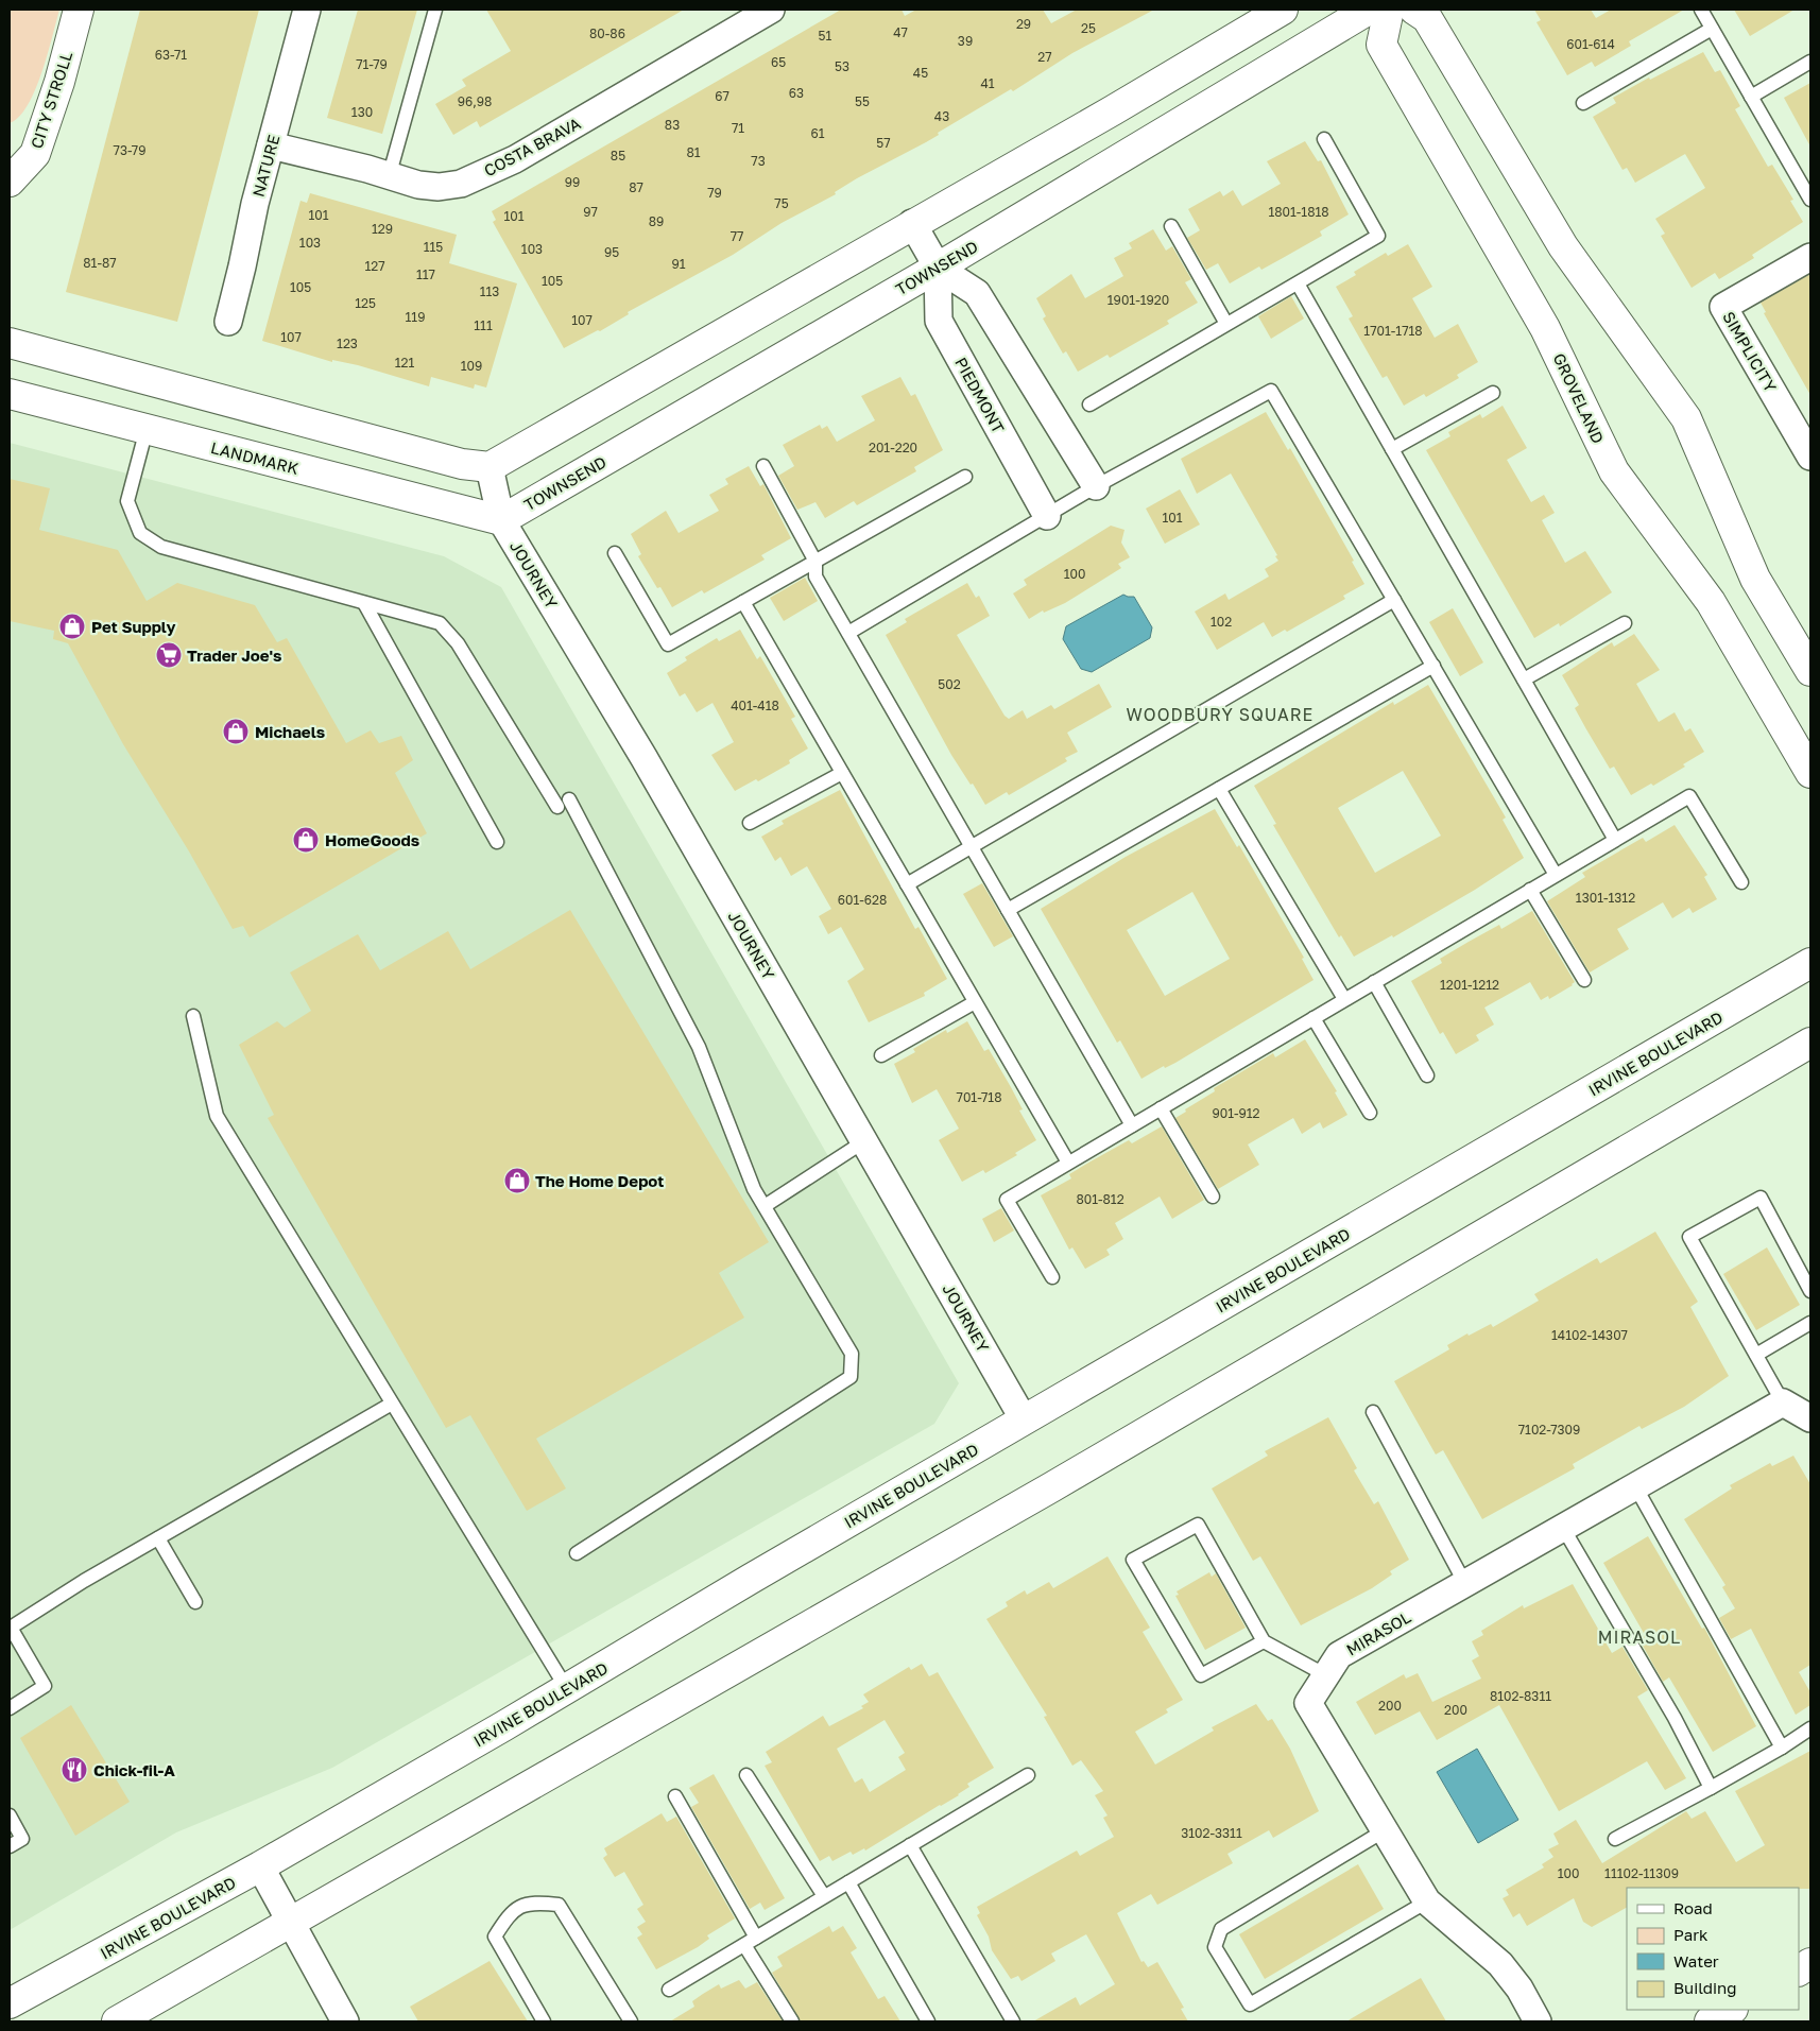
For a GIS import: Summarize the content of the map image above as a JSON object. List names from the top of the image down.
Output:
{
  "streets": {
    "street": [
      "CITY STROLL",
      "COSTA BRAVA",
      "NATURE",
      "TOWNSEND",
      "SIMPLICITY",
      "PIEDMONT",
      "GROVELAND",
      "LANDMARK",
      "JOURNEY",
      "IRVINE BOULEVARD",
      "MIRASOL"
    ]
  },
  "crossings": [
    ["COSTA BRAVA", "NATURE"],
    ["TOWNSEND", "PIEDMONT"],
    ["TOWNSEND", "LANDMARK"],
    ["TOWNSEND", "JOURNEY"],
    ["LANDMARK", "JOURNEY"],
    ["JOURNEY", "IRVINE BOULEVARD"]
  ],
  "districts": ["WOODBURY SQUARE", "MIRASOL"],
  "places": {
    "shop": [
      "Pet Supply",
      "Michaels",
      "HomeGoods",
      "The Home Depot"
    ],
    "supermarket": ["Trader Joe's"],
    "restaurant": ["Chick-fil-A"]
  },
  "house_numbers": [
    "29",
    "25",
    "47",
    "80-86",
    "51",
    "39",
    "601-614",
    "63-71",
    "27",
    "65",
    "71-79",
    "53",
    "45",
    "41",
    "63",
    "67",
    "96,98",
    "55",
    "130",
    "43",
    "83",
    "71",
    "61",
    "57",
    "73-79",
    "81",
    "85",
    "73",
    "99",
    "87",
    "79",
    "75",
    "97",
    "1801-1818",
    "101",
    "101",
    "89",
    "129",
    "77",
    "103",
    "115",
    "103",
    "95",
    "81-87",
    "91",
    "127",
    "117",
    "105",
    "105",
    "113",
    "1901-1920",
    "125",
    "119",
    "107",
    "111",
    "1701-1718",
    "107",
    "123",
    "121",
    "109",
    "201-220",
    "101",
    "100",
    "102",
    "502",
    "401-418",
    "1301-1312",
    "601-628",
    "1201-1212",
    "701-718",
    "901-912",
    "801-812",
    "14102-14307",
    "7102-7309",
    "8102-8311",
    "200",
    "200",
    "3102-3311",
    "100",
    "11102-11309"
  ],
  "legend": [
    "Road",
    "Park",
    "Water",
    "Building"
  ]
}
